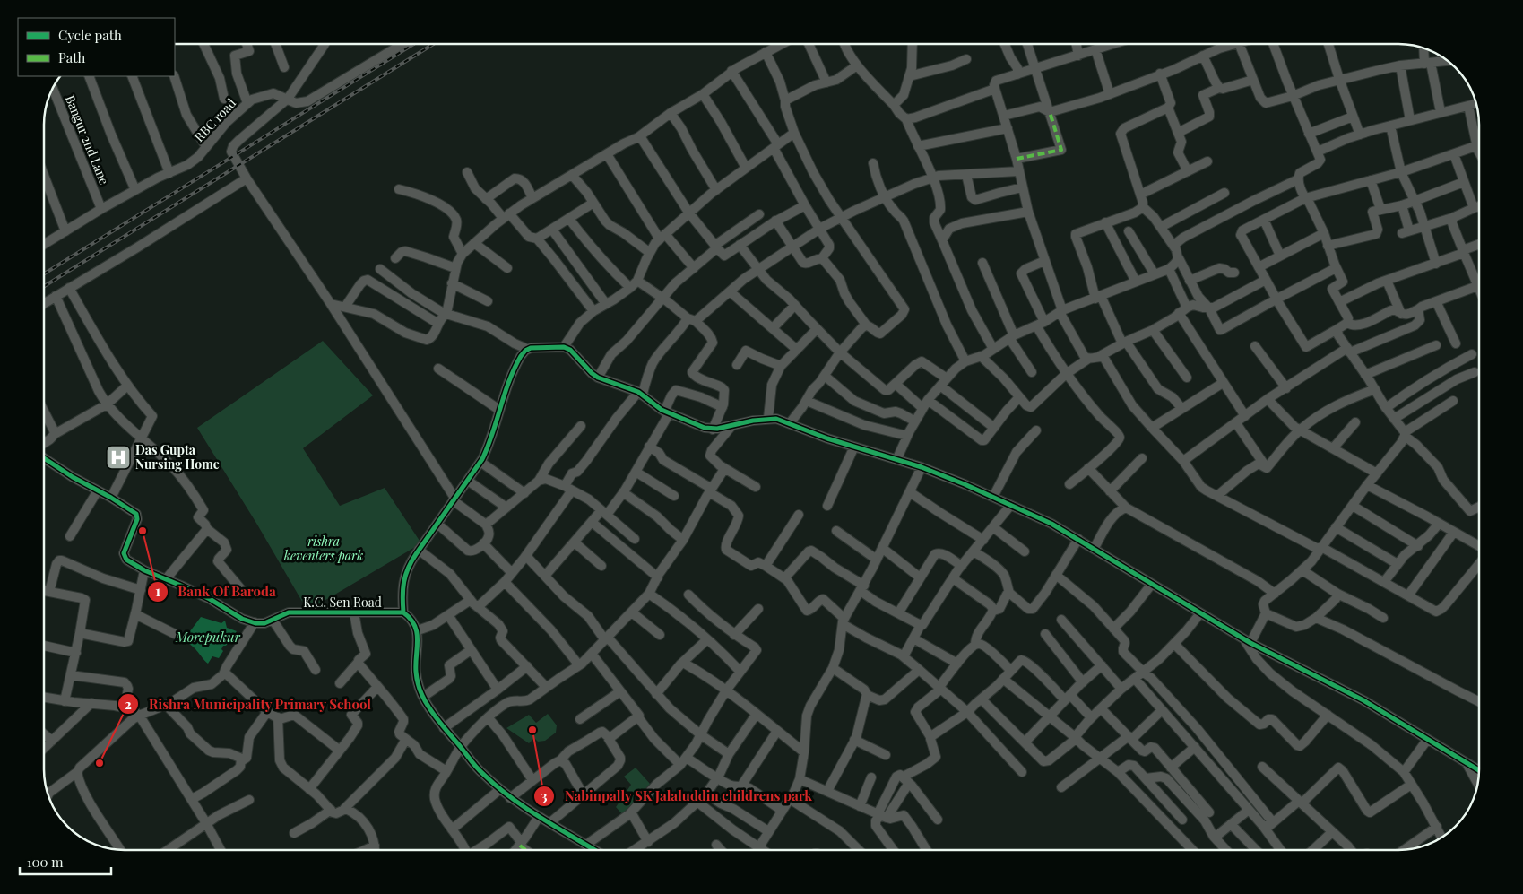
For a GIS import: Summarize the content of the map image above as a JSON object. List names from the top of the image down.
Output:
{
  "streets": {
    "street": ["RBC road", "Bangur 2nd Lane", "K.C. Sen Road"]
  },
  "crossings": [
    ["RBC road", "Bangur 2nd Lane"]
  ],
  "water": ["Morepukur"],
  "parks": ["rishra keventers park"],
  "places": {
    "hospital": ["Das Gupta Nursing Home"],
    "other": ["Bank Of Baroda", "Nabinpally SK Jalaluddin childrens park", "Rishra Municipality Primary School"]
  },
  "legend": ["Cycle path", "Path"],
  "scale_bar": "100 m"
}
